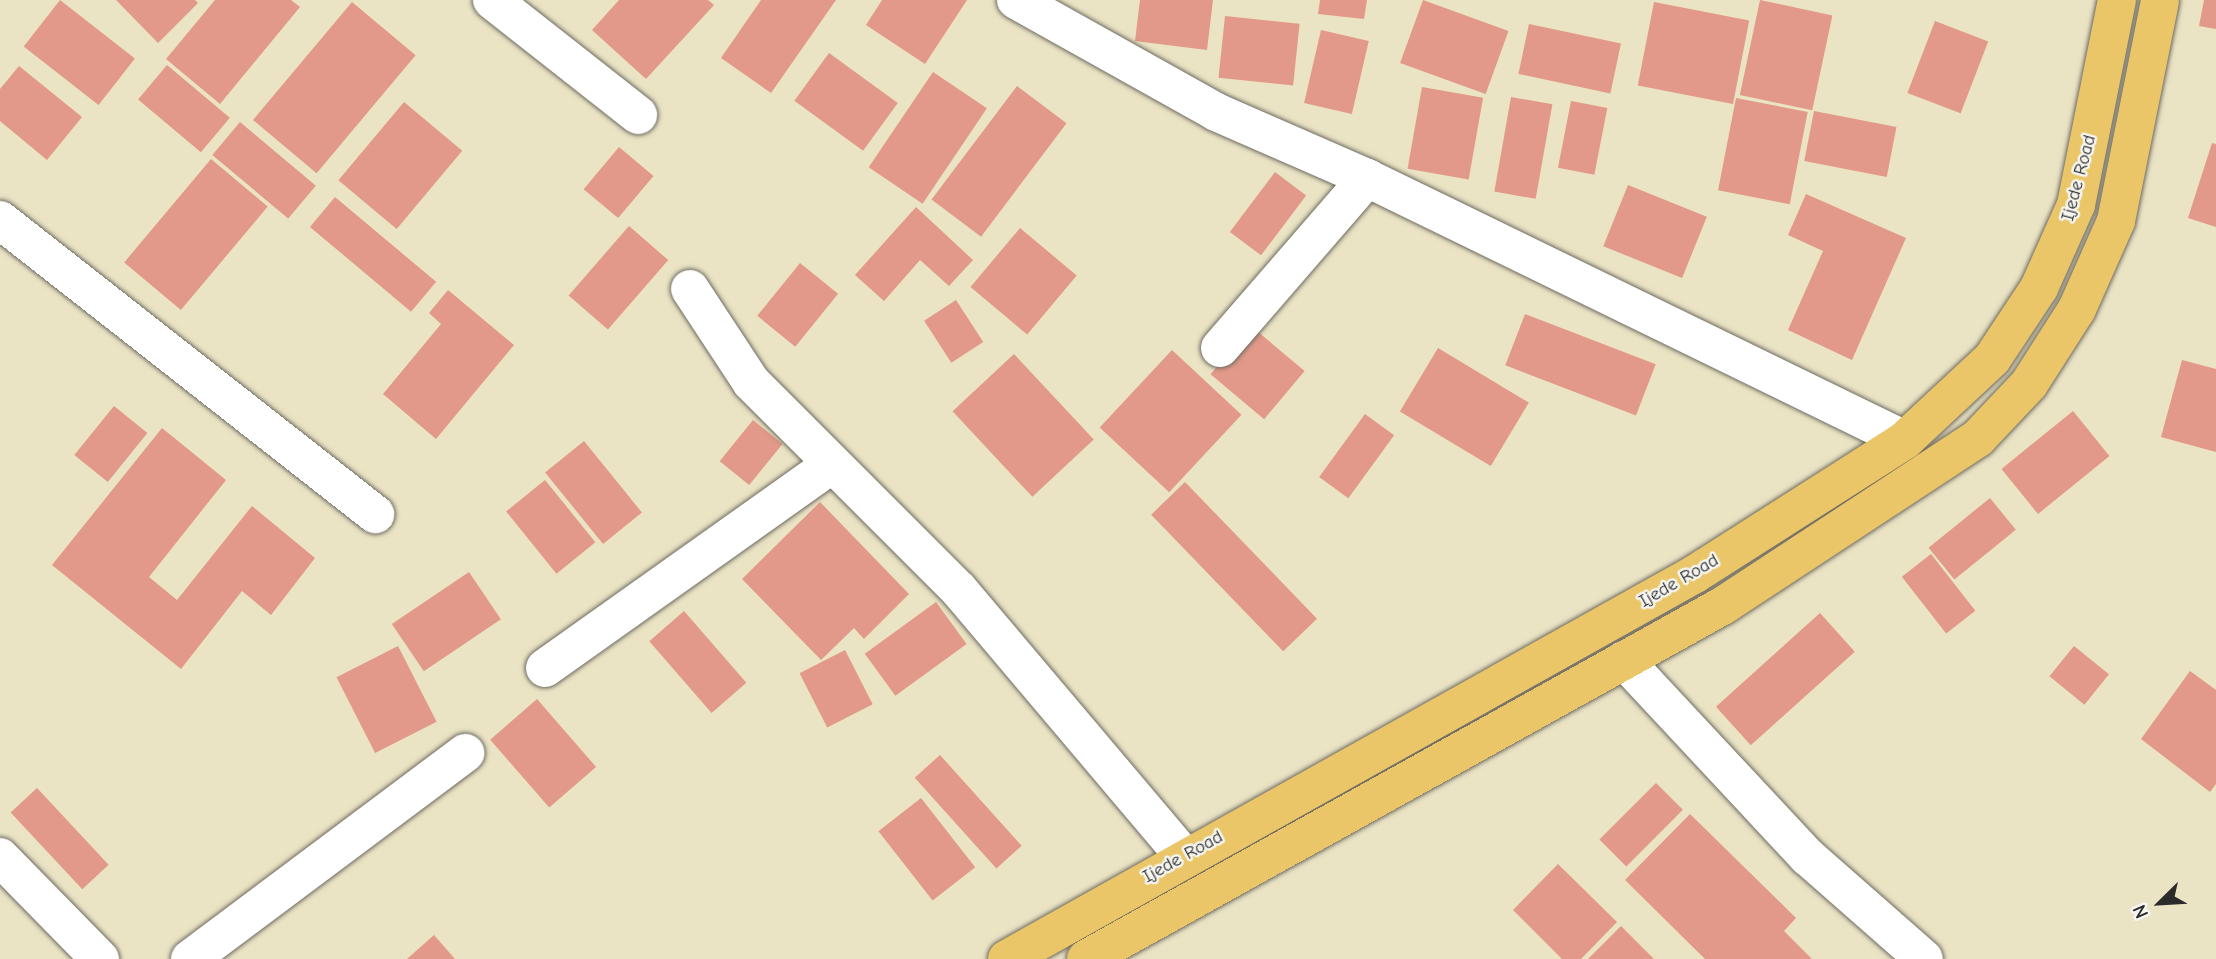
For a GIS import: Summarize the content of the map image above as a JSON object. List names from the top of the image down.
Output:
{
  "streets": {
    "main road": ["Ijede Road"]
  },
  "north": "bottom left"
}
